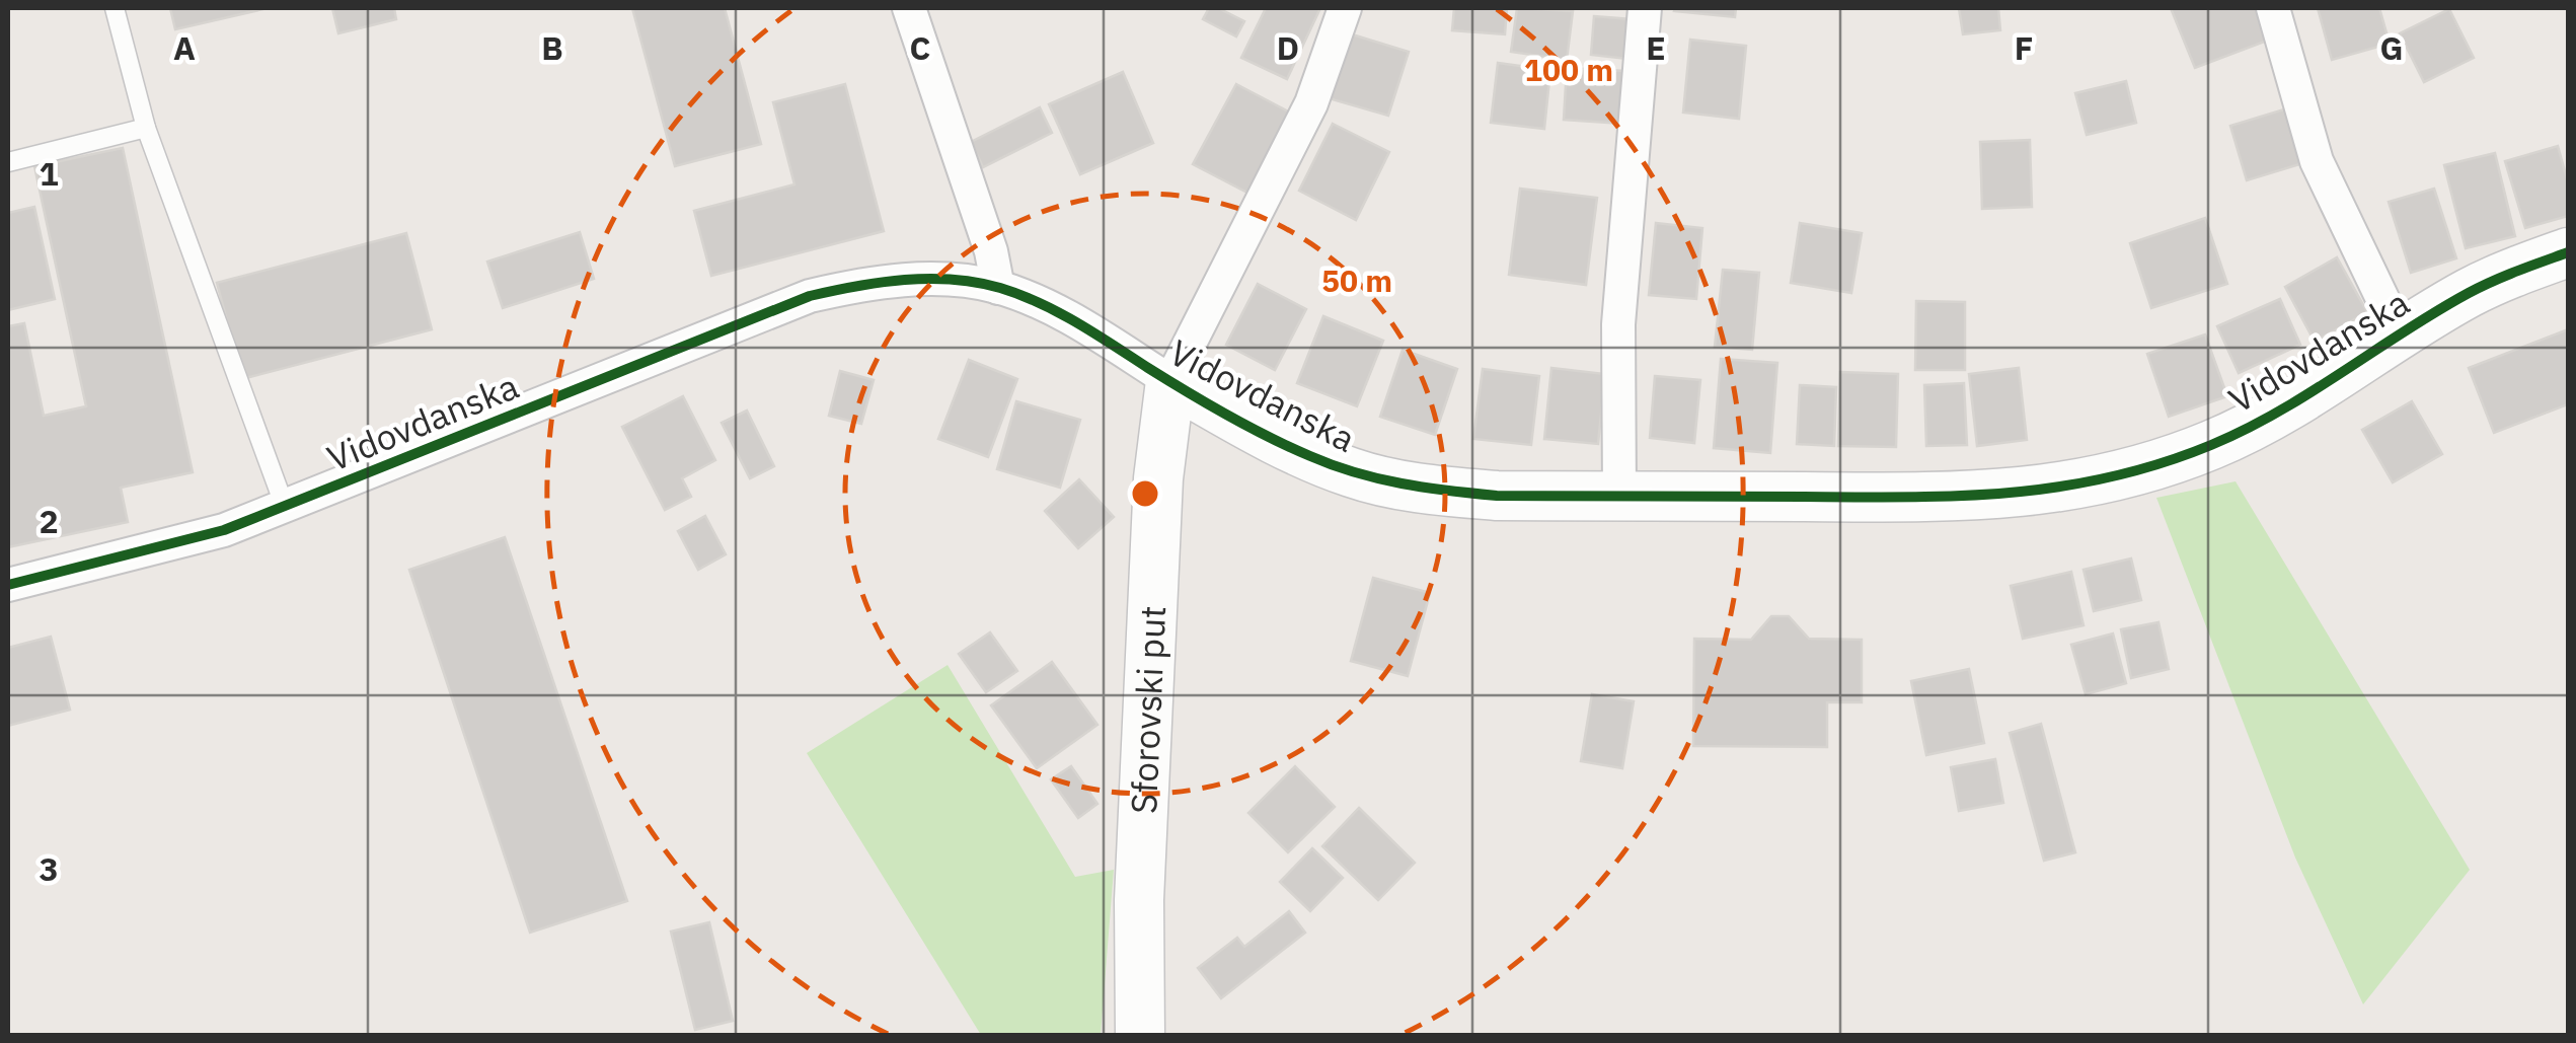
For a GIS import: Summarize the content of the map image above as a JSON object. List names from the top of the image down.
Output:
{
  "streets": {
    "street": ["Vidovdanska", "Sforovski put"]
  },
  "crossings": [
    ["Vidovdanska", "Sforovski put"]
  ],
  "grid": {
    "columns": [
      "A",
      "B",
      "C",
      "D",
      "E",
      "F",
      "G"
    ],
    "rows": ["1", "2", "3"]
  },
  "rings": ["100 m", "50 m"]
}
